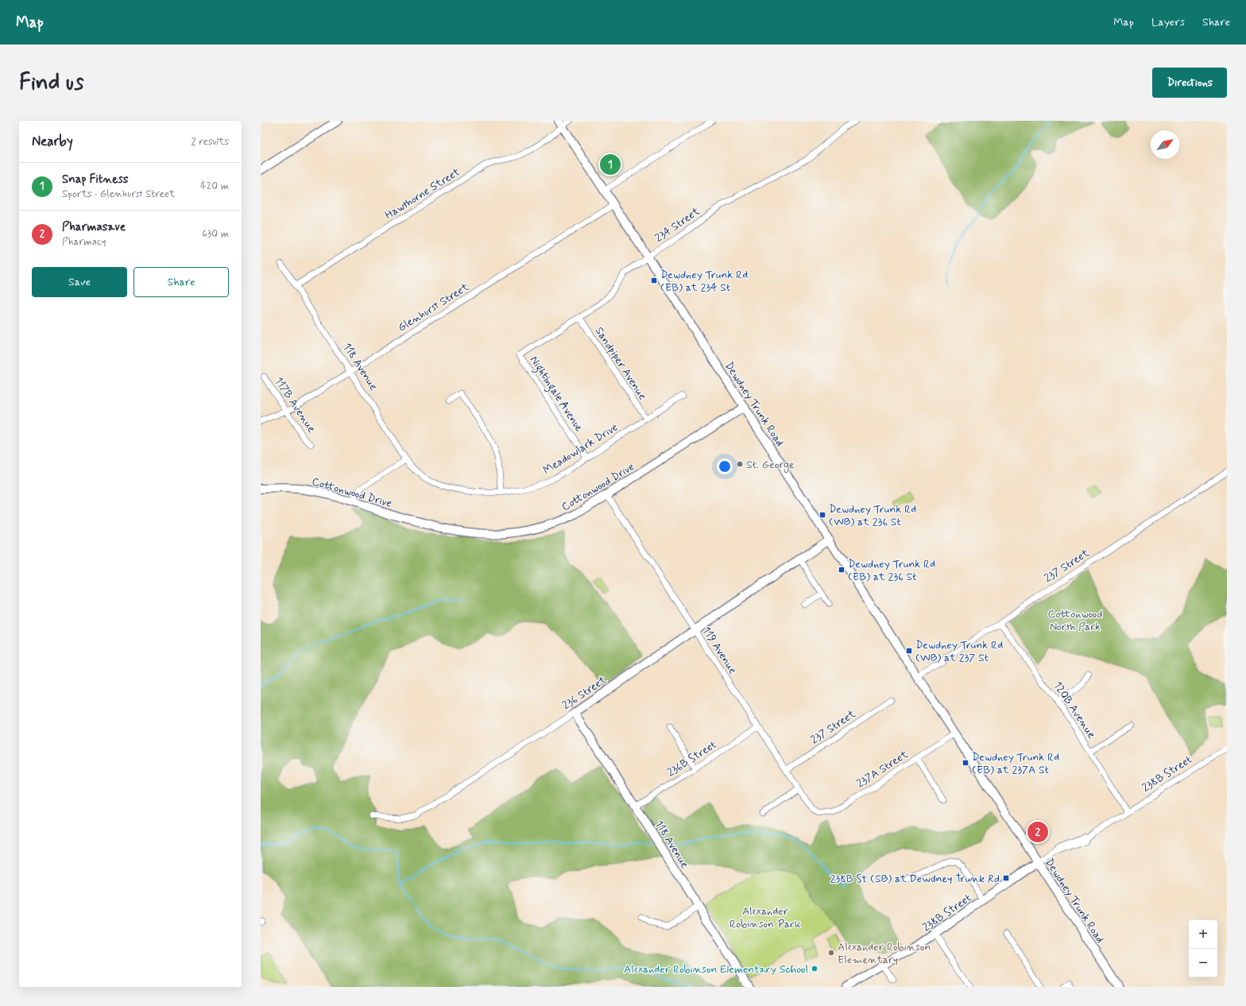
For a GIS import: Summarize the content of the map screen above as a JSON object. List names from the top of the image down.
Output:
{
  "streets": {
    "street": [
      "Hawthorne Street",
      "234 Street",
      "Glenhurst Street",
      "Sandpiper Avenue",
      "118 Avenue",
      "Nightingale Avenue",
      "Dewdney Trunk Road",
      "117B Avenue",
      "Meadowlark Drive",
      "Cottonwood Drive",
      "237 Street",
      "119 Avenue",
      "236 Street",
      "120B Avenue",
      "236B Street",
      "237A Street",
      "238B Street"
    ]
  },
  "crossings": [
    ["Hawthorne Street", "118 Avenue"],
    ["Hawthorne Street", "Dewdney Trunk Road"],
    ["234 Street", "Sandpiper Avenue"],
    ["234 Street", "Nightingale Avenue"],
    ["234 Street", "Dewdney Trunk Road"],
    ["Glenhurst Street", "118 Avenue"],
    ["Glenhurst Street", "Dewdney Trunk Road"],
    ["Glenhurst Street", "117B Avenue"],
    ["Sandpiper Avenue", "Meadowlark Drive"],
    ["118 Avenue", "Meadowlark Drive"],
    ["118 Avenue", "236 Street"],
    ["118 Avenue", "236B Street"],
    ["Nightingale Avenue", "Meadowlark Drive"],
    ["Dewdney Trunk Road", "Cottonwood Drive"],
    ["Dewdney Trunk Road", "237 Street"],
    ["Dewdney Trunk Road", "236 Street"],
    ["Dewdney Trunk Road", "237A Street"],
    ["Dewdney Trunk Road", "238B Street"],
    ["Cottonwood Drive", "119 Avenue"],
    ["237 Street", "119 Avenue"],
    ["237 Street", "120B Avenue"],
    ["119 Avenue", "236 Street"],
    ["119 Avenue", "236B Street"],
    ["119 Avenue", "237A Street"],
    ["120B Avenue", "238B Street"]
  ],
  "parks": ["Cottonwood North Park", "Alexander Robinson Park"],
  "places": {
    "transit": [
      "Dewdney Trunk Rd (EB) at 234 St",
      "Dewdney Trunk Rd (WB) at 236 St",
      "Dewdney Trunk Rd (EB) at 236 St",
      "Dewdney Trunk Rd (WB) at 237 St",
      "Dewdney Trunk Rd (EB) at 237A St",
      "238B St (SB) at Dewdney Trunk Rd"
    ],
    "other": ["St. George", "Alexander Robinson Elementary", "Alexander Robinson Elementary School"]
  },
  "north": "top right",
  "page": {
    "header": "Map",
    "nav": ["Map", "Layers", "Share"],
    "buttons": [
      "Directions",
      ["Save", "Share"]
    ],
    "title": "Find us",
    "heading": ["Nearby", "2 results"],
    "pins": ["1", "2"],
    "list": [
      {
        "mark": "1",
        "name": "Snap Fitness",
        "note": "Sports · Glenhurst Street",
        "value": "420 m"
      },
      {
        "mark": "2",
        "name": "Pharmasave",
        "note": "Pharmacy",
        "value": "630 m"
      }
    ],
    "map_buttons": ["+", "−"]
  }
}
